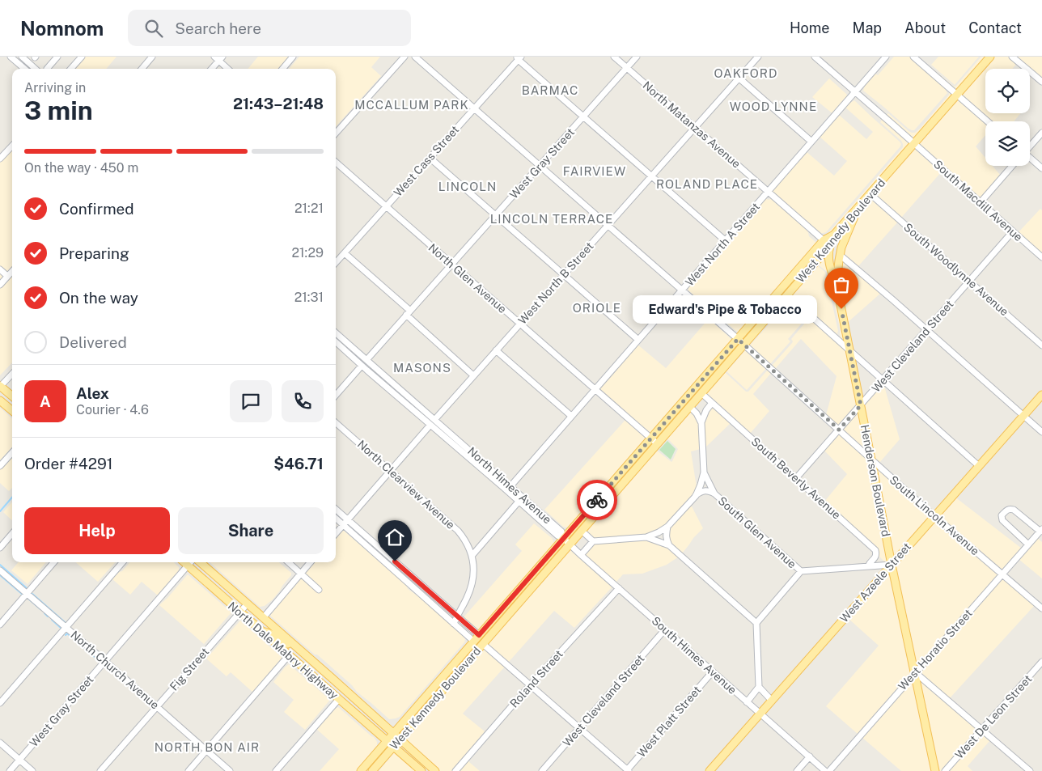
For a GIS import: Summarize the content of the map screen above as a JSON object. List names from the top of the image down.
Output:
{
  "streets": {
    "main road": [
      "West Kennedy Boulevard",
      "Henderson Boulevard",
      "West Azeele Street",
      "North Dale Mabry Highway"
    ],
    "street": [
      "North Matanzas Avenue",
      "West Cass Street",
      "West Gray Street",
      "South Macdill Avenue",
      "West North A Street",
      "South Woodlynne Avenue",
      "North Glen Avenue",
      "West North B Street",
      "West Cleveland Street",
      "South Beverly Avenue",
      "North Clearview Avenue",
      "North Himes Avenue",
      "South Lincoln Avenue",
      "South Glen Avenue",
      "West Horatio Street",
      "South Himes Avenue",
      "Fig Street",
      "North Church Avenue",
      "Roland Street",
      "West De Leon Street",
      "West Platt Street"
    ]
  },
  "crossings": [
    ["North Matanzas Avenue", "West Gray Street"],
    ["North Matanzas Avenue", "West Kennedy Boulevard"],
    ["North Matanzas Avenue", "West North A Street"],
    ["North Matanzas Avenue", "West North B Street"],
    ["West Cass Street", "North Glen Avenue"],
    ["West Cass Street", "South Lincoln Avenue"],
    ["West Gray Street", "North Glen Avenue"],
    ["West Gray Street", "North Himes Avenue"],
    ["West Gray Street", "South Lincoln Avenue"],
    ["West Gray Street", "North Dale Mabry Highway"],
    ["West Gray Street", "North Church Avenue"],
    ["South Macdill Avenue", "West Kennedy Boulevard"],
    ["South Macdill Avenue", "West North A Street"],
    ["South Macdill Avenue", "West Cleveland Street"],
    ["West Kennedy Boulevard", "South Woodlynne Avenue"],
    ["West Kennedy Boulevard", "North Glen Avenue"],
    ["West Kennedy Boulevard", "South Beverly Avenue"],
    ["West Kennedy Boulevard", "Henderson Boulevard"],
    ["West Kennedy Boulevard", "North Himes Avenue"],
    ["West Kennedy Boulevard", "South Lincoln Avenue"],
    ["West Kennedy Boulevard", "North Dale Mabry Highway"],
    ["West Kennedy Boulevard", "South Himes Avenue"],
    ["West North A Street", "North Glen Avenue"],
    ["West North A Street", "North Himes Avenue"],
    ["West North A Street", "South Lincoln Avenue"],
    ["South Woodlynne Avenue", "West Cleveland Street"],
    ["North Glen Avenue", "West North B Street"],
    ["West North B Street", "North Himes Avenue"],
    ["West North B Street", "South Lincoln Avenue"],
    ["West Cleveland Street", "South Beverly Avenue"],
    ["West Cleveland Street", "Henderson Boulevard"],
    ["West Cleveland Street", "South Lincoln Avenue"],
    ["West Cleveland Street", "South Himes Avenue"],
    ["Henderson Boulevard", "South Lincoln Avenue"],
    ["Henderson Boulevard", "West Azeele Street"],
    ["Henderson Boulevard", "West Horatio Street"],
    ["North Himes Avenue", "South Himes Avenue"],
    ["South Lincoln Avenue", "West Azeele Street"],
    ["South Lincoln Avenue", "West Horatio Street"],
    ["West Azeele Street", "South Himes Avenue"],
    ["North Dale Mabry Highway", "Fig Street"],
    ["South Himes Avenue", "Roland Street"],
    ["South Himes Avenue", "West Platt Street"],
    ["Fig Street", "North Church Avenue"]
  ],
  "districts": [
    "OAKFORD",
    "BARMAC",
    "MCCALLUM PARK",
    "WOOD LYNNE",
    "FAIRVIEW",
    "ROLAND PLACE",
    "LINCOLN",
    "LINCOLN TERRACE",
    "ORIOLE",
    "MASONS",
    "NORTH BON AIR"
  ],
  "places": ["Edward's Pipe & Tobacco"],
  "page": {
    "header": "Nomnom",
    "search": "Search here",
    "nav": [
      "Home",
      "Map",
      "About",
      "Contact"
    ],
    "heading": ["3 min", "Arriving in", "21:43–21:48"],
    "panel": [
      "Alex",
      "Courier · 4.6",
      "Order #4291",
      "$46.71"
    ],
    "bar": "On the way · 450 m",
    "list": [
      ["Confirmed", "21:21"],
      ["Preparing", "21:29"],
      ["On the way", "21:31"],
      "Delivered"
    ],
    "bubble": "Edward's Pipe & Tobacco",
    "round": "A",
    "buttons": ["Help", "Share"]
  }
}
